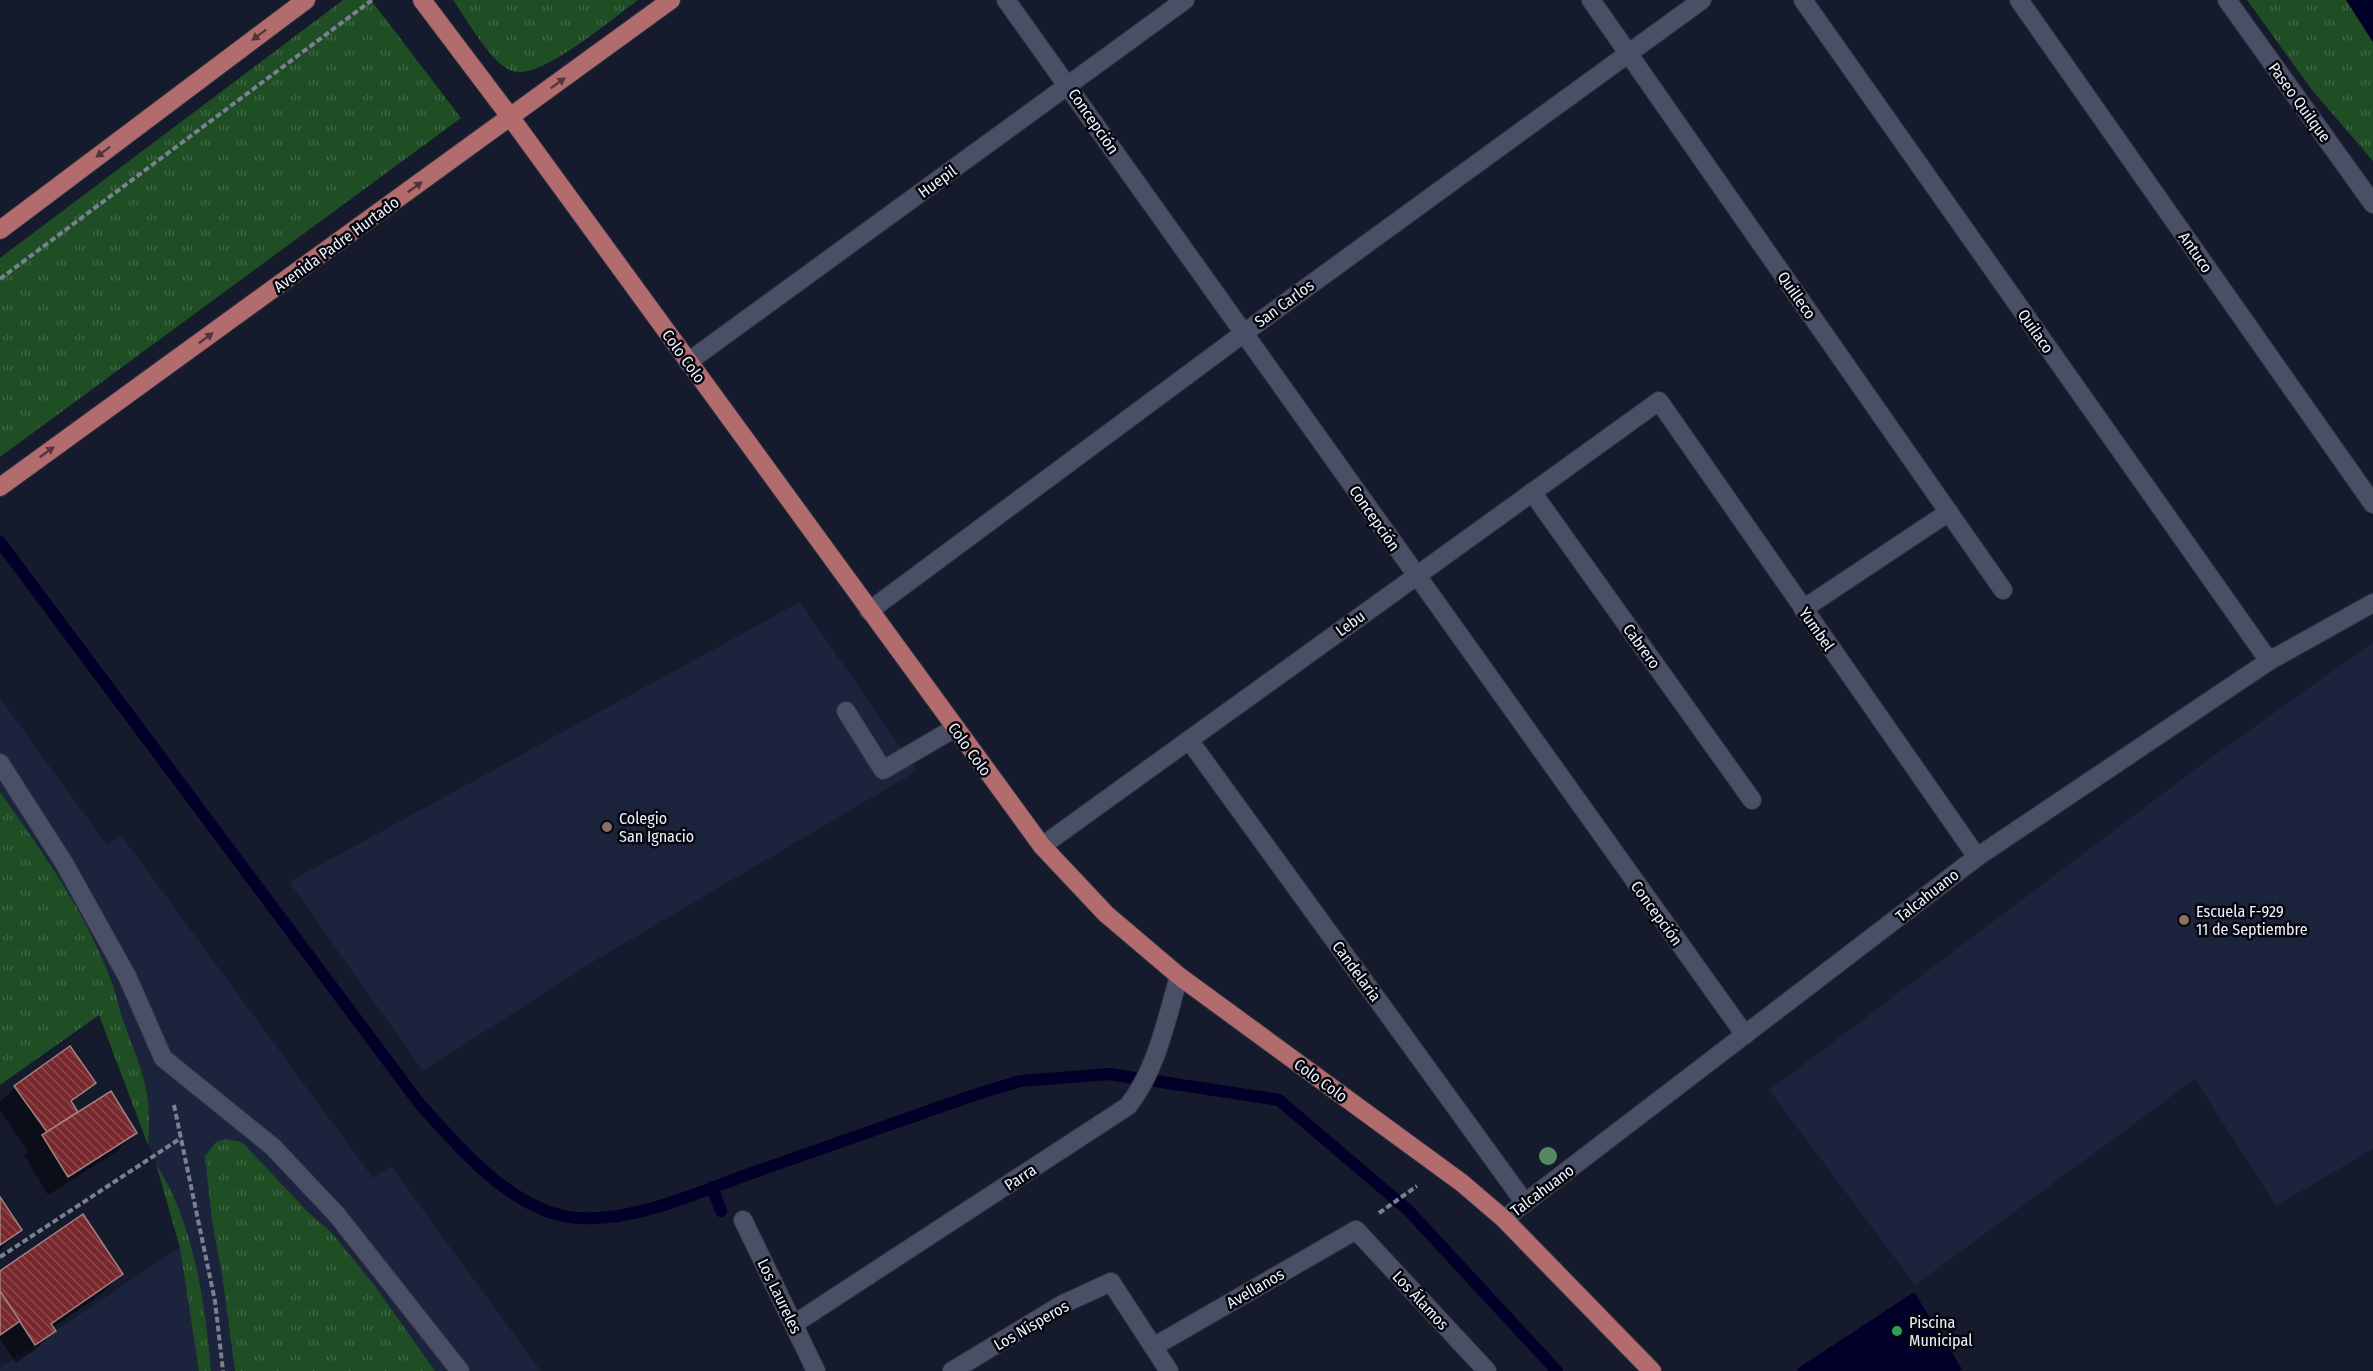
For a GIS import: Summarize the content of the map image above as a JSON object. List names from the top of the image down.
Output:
{
  "streets": {
    "main road": ["Avenida Padre Hurtado", "Colo Colo"],
    "street": [
      "Paseo Quilque",
      "Concepción",
      "Huepil",
      "Antuco",
      "Quilleco",
      "San Carlos",
      "Quilaco",
      "Lebu",
      "Yumbel",
      "Cabrero",
      "Talcahuano",
      "Candelaria",
      "Parra",
      "Avellanos",
      "Los Laureles",
      "Los Álamos",
      "Los Nísperos"
    ]
  },
  "crossings": [
    ["Concepción", "Huepil"],
    ["Concepción", "San Carlos"],
    ["Concepción", "Lebu"],
    ["Concepción", "Talcahuano"],
    ["Huepil", "Colo Colo"],
    ["Avenida Padre Hurtado", "Colo Colo"],
    ["Quilleco", "San Carlos"],
    ["San Carlos", "Colo Colo"],
    ["Quilaco", "Talcahuano"],
    ["Colo Colo", "Lebu"],
    ["Colo Colo", "Talcahuano"],
    ["Colo Colo", "Parra"],
    ["Lebu", "Yumbel"],
    ["Lebu", "Cabrero"],
    ["Lebu", "Candelaria"],
    ["Yumbel", "Talcahuano"],
    ["Talcahuano", "Candelaria"],
    ["Parra", "Los Laureles"],
    ["Avellanos", "Los Álamos"],
    ["Avellanos", "Los Nísperos"]
  ],
  "one_way": ["Avenida Padre Hurtado"],
  "places": ["Colegio San Ignacio", "Escuela F-929 11 de Septiembre", "Piscina Municipal"]
}
